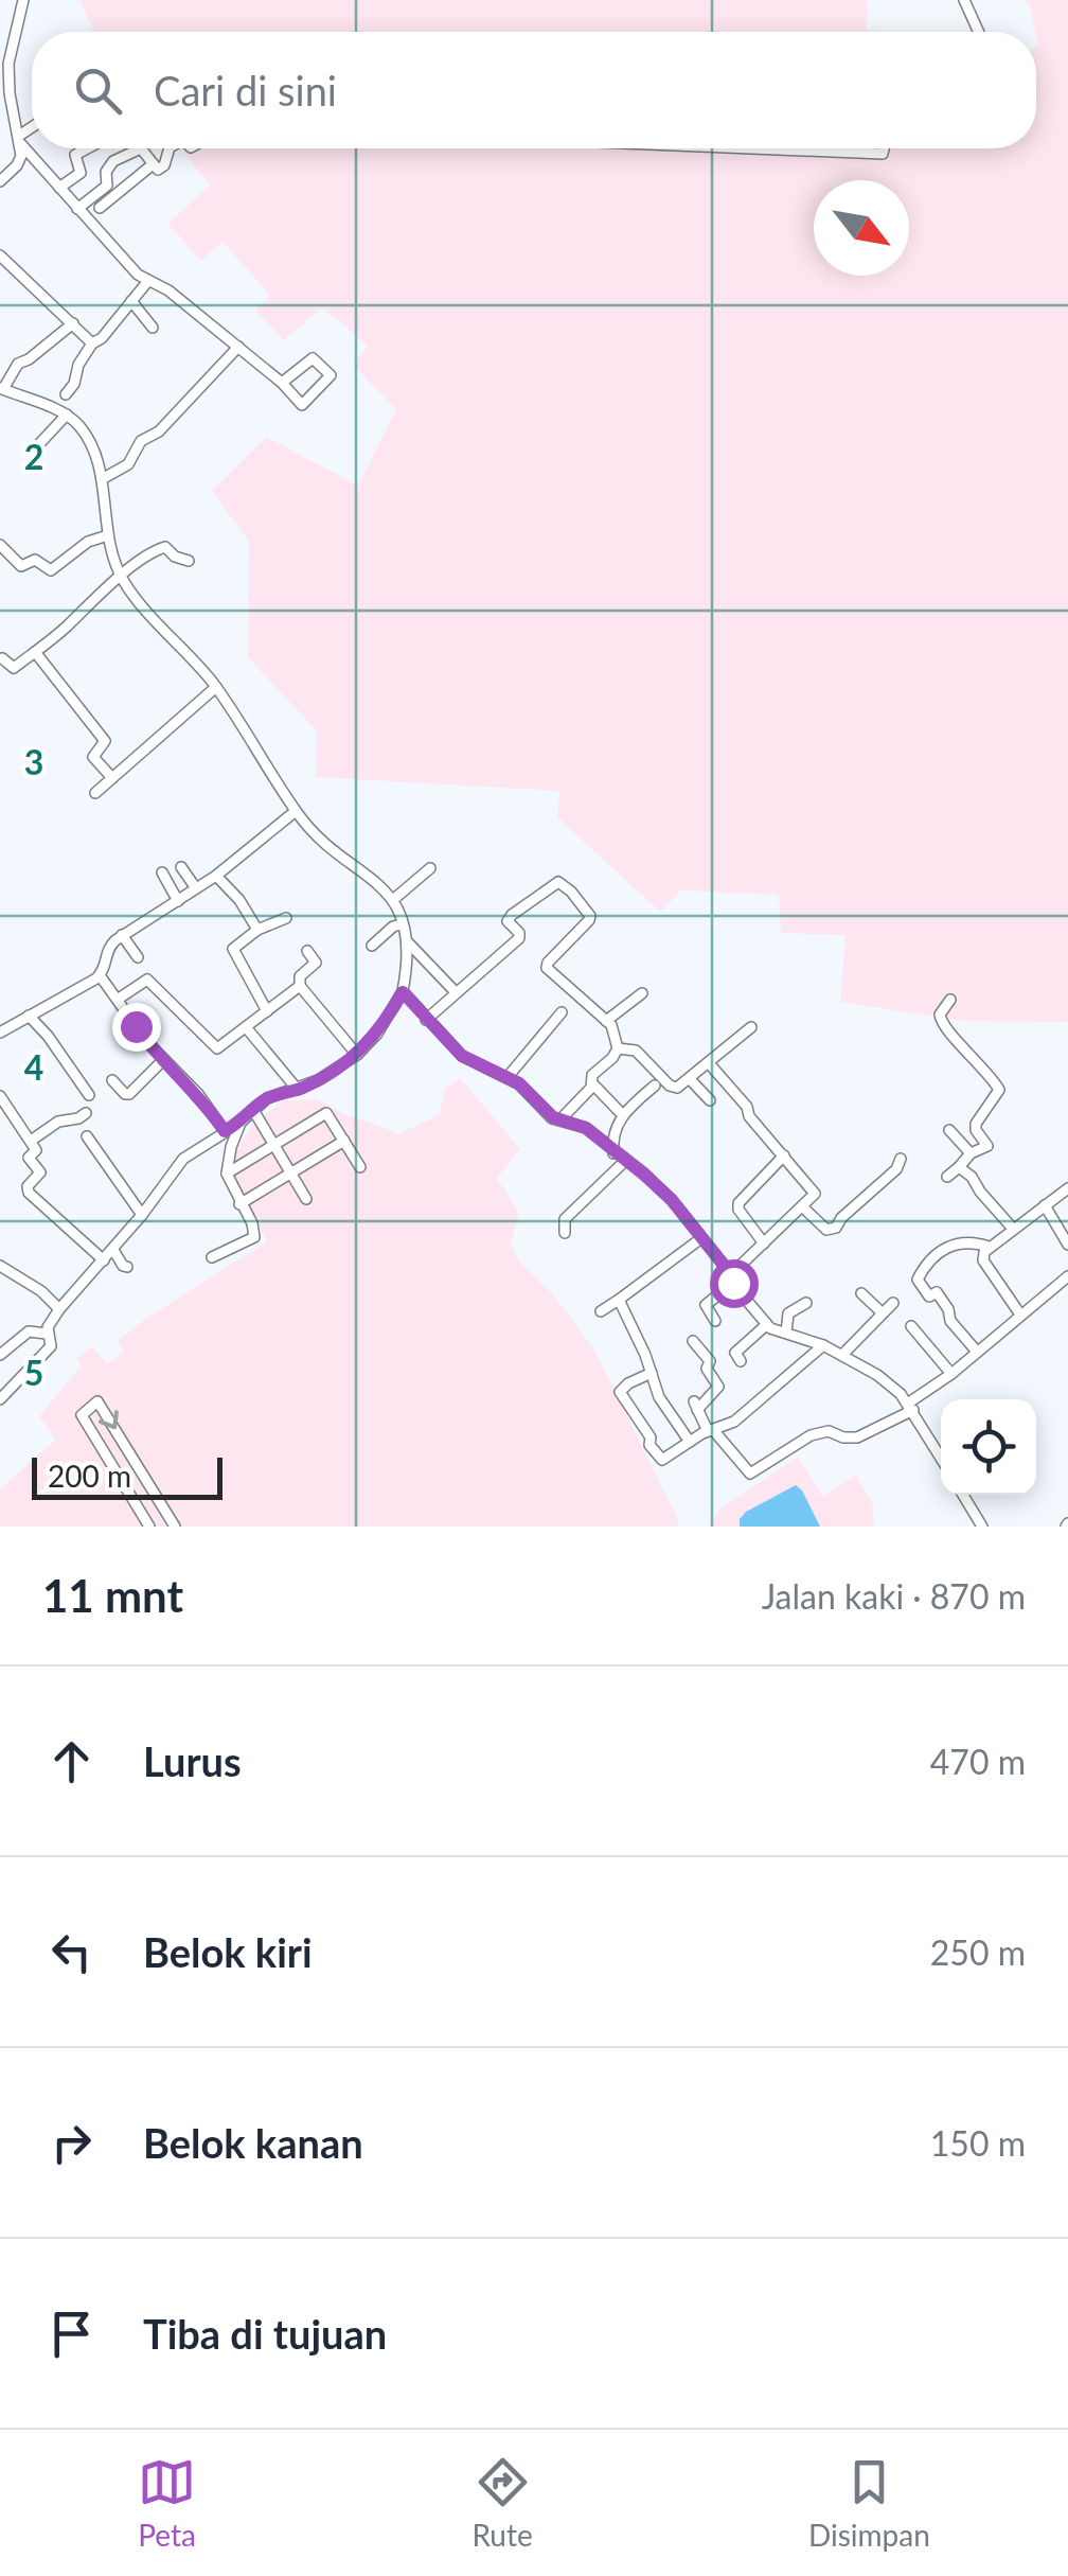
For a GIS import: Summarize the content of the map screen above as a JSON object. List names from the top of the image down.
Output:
{
  "scale_bar": "200 m",
  "north": "bottom right",
  "page": {
    "search": "Cari di sini",
    "scale": "200 m",
    "heading": ["11 mnt", "Jalan kaki · 870 m"],
    "list": [
      ["Lurus", "470 m"],
      ["Belok kiri", "250 m"],
      ["Belok kanan", "150 m"],
      "Tiba di tujuan"
    ],
    "nav": ["Peta", "Rute", "Disimpan"]
  },
  "grid": {
    "rows": [
      "2",
      "3",
      "4",
      "5"
    ]
  }
}
